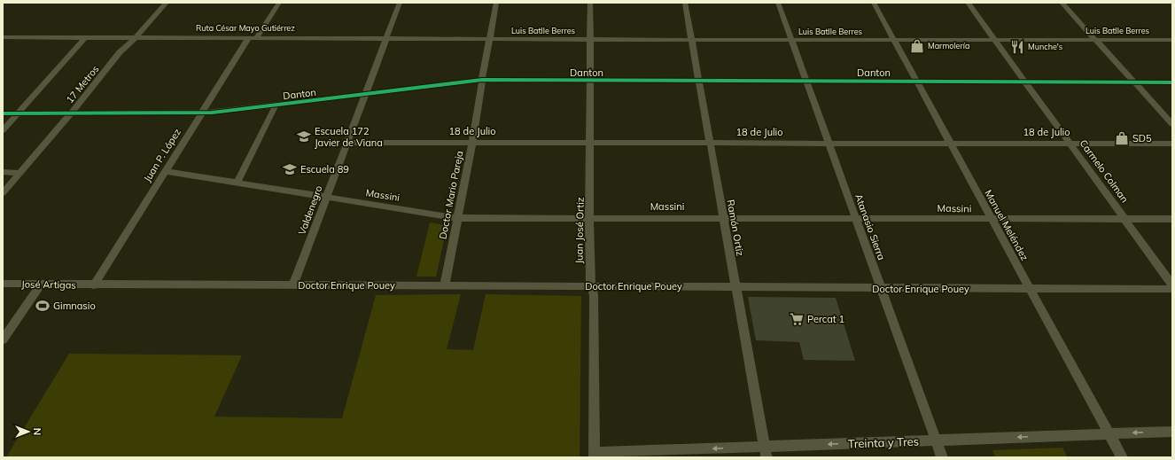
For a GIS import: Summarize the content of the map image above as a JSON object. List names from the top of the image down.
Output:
{
  "streets": {
    "street": [
      "Ruta César Mayo Gutiérrez",
      "Luis Batlle Berres",
      "Danton",
      "17 Metros",
      "18 de Julio",
      "Juan P. López",
      "Carmelo Colman",
      "Massini",
      "Doctor Mario Pareja",
      "Valdenegro",
      "Manuel Meléndez",
      "Atanasio Sierra",
      "Ramón Ortiz",
      "Juan José Ortiz",
      "José Artigas",
      "Doctor Enrique Pouey",
      "Treinta y Tres"
    ]
  },
  "crossings": [
    ["Ruta César Mayo Gutiérrez", "Luis Batlle Berres"],
    ["Ruta César Mayo Gutiérrez", "17 Metros"],
    ["Ruta César Mayo Gutiérrez", "Juan P. López"],
    ["Ruta César Mayo Gutiérrez", "Doctor Mario Pareja"],
    ["Ruta César Mayo Gutiérrez", "Valdenegro"],
    ["Luis Batlle Berres", "Carmelo Colman"],
    ["Luis Batlle Berres", "Doctor Mario Pareja"],
    ["Luis Batlle Berres", "Manuel Meléndez"],
    ["Luis Batlle Berres", "Atanasio Sierra"],
    ["Luis Batlle Berres", "Ramón Ortiz"],
    ["Luis Batlle Berres", "Juan José Ortiz"],
    ["Danton", "17 Metros"],
    ["Danton", "Juan P. López"],
    ["Danton", "Carmelo Colman"],
    ["Danton", "Doctor Mario Pareja"],
    ["Danton", "Valdenegro"],
    ["Danton", "Manuel Meléndez"],
    ["Danton", "Atanasio Sierra"],
    ["Danton", "Ramón Ortiz"],
    ["Danton", "Juan José Ortiz"],
    ["18 de Julio", "Carmelo Colman"],
    ["18 de Julio", "Doctor Mario Pareja"],
    ["18 de Julio", "Valdenegro"],
    ["18 de Julio", "Manuel Meléndez"],
    ["18 de Julio", "Atanasio Sierra"],
    ["18 de Julio", "Ramón Ortiz"],
    ["18 de Julio", "Juan José Ortiz"],
    ["Juan P. López", "Massini"],
    ["Juan P. López", "José Artigas"],
    ["Juan P. López", "Doctor Enrique Pouey"],
    ["Carmelo Colman", "Massini"],
    ["Massini", "Doctor Mario Pareja"],
    ["Massini", "Valdenegro"],
    ["Massini", "Manuel Meléndez"],
    ["Massini", "Atanasio Sierra"],
    ["Massini", "Ramón Ortiz"],
    ["Massini", "Juan José Ortiz"],
    ["Doctor Mario Pareja", "Doctor Enrique Pouey"],
    ["Valdenegro", "Doctor Enrique Pouey"],
    ["Manuel Meléndez", "Doctor Enrique Pouey"],
    ["Manuel Meléndez", "Treinta y Tres"],
    ["Atanasio Sierra", "Doctor Enrique Pouey"],
    ["Atanasio Sierra", "Treinta y Tres"],
    ["Ramón Ortiz", "Doctor Enrique Pouey"],
    ["Ramón Ortiz", "Treinta y Tres"],
    ["Juan José Ortiz", "Doctor Enrique Pouey"],
    ["Juan José Ortiz", "Treinta y Tres"],
    ["José Artigas", "Doctor Enrique Pouey"]
  ],
  "one_way": ["Treinta y Tres"],
  "places": {
    "shop": ["Marmolería", "SD5"],
    "restaurant": ["Munche's"],
    "school or university": ["Escuela 172 Javier de Viana", "Escuela 89"],
    "sports": ["Gimnasio"],
    "supermarket": ["Percat 1"]
  },
  "north": "right"
}
